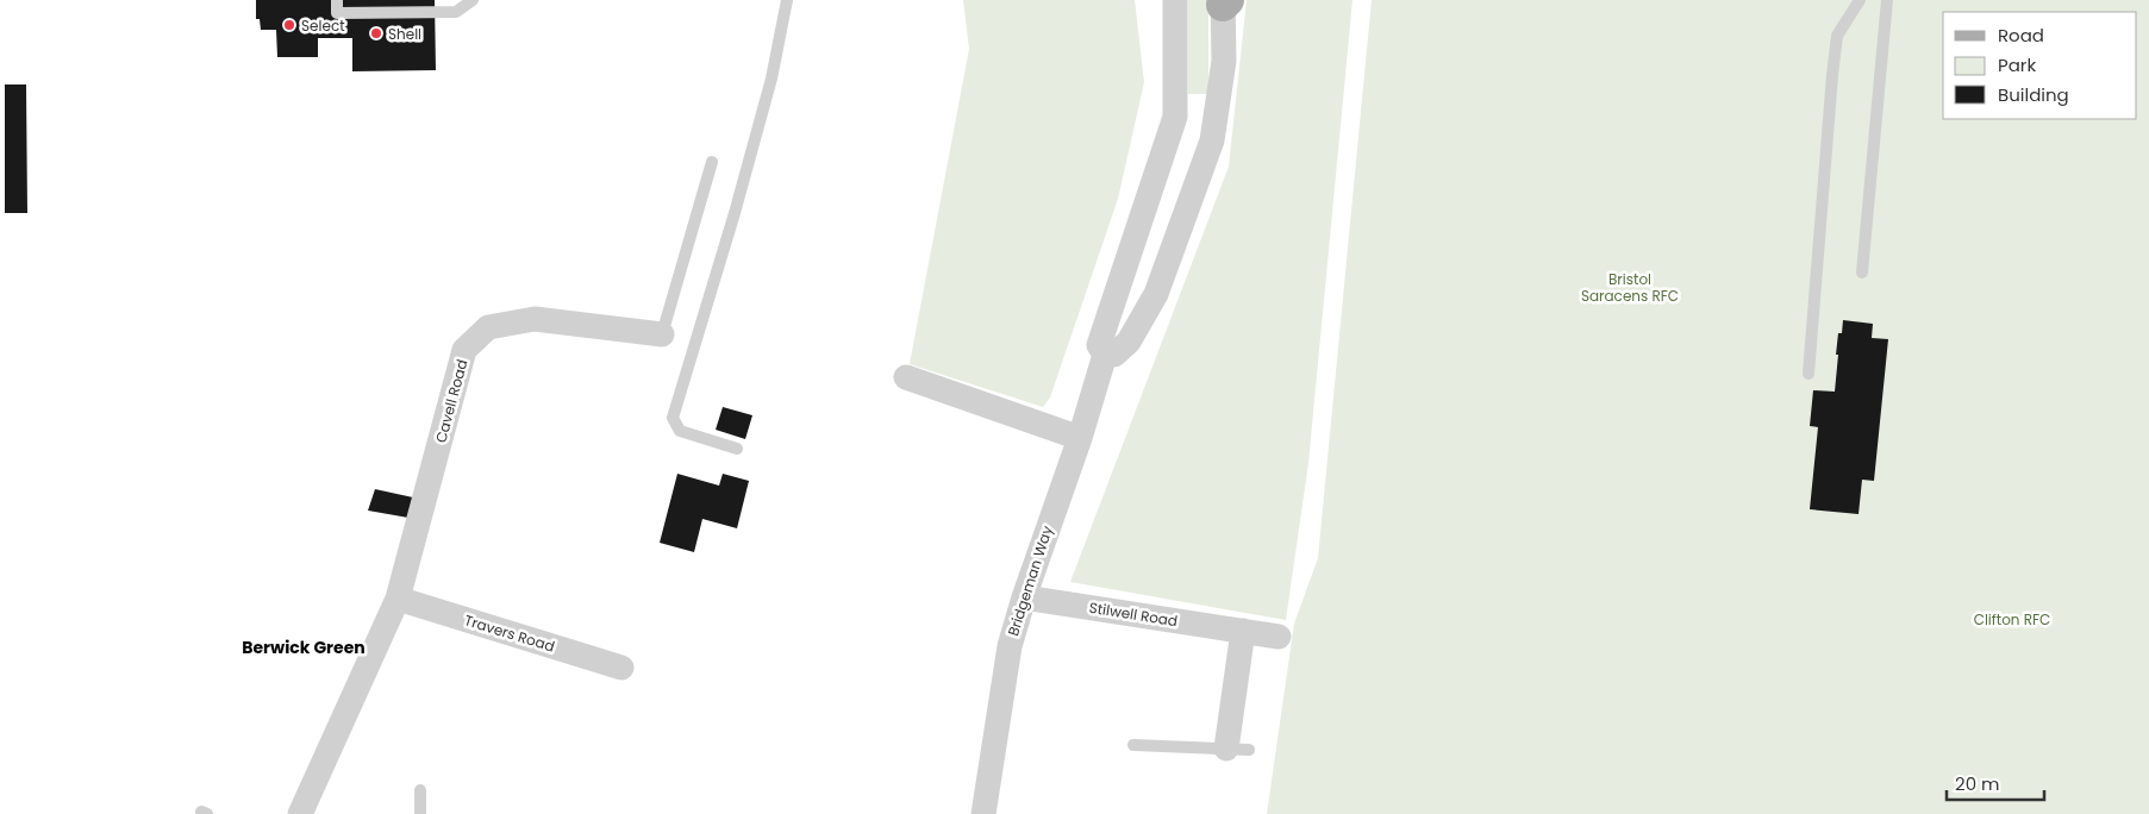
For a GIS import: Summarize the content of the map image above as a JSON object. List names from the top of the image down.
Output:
{
  "streets": {
    "street": [
      "Cavell Road",
      "Bridgeman Way",
      "Stilwell Road",
      "Travers Road"
    ]
  },
  "crossings": [
    ["Cavell Road", "Travers Road"],
    ["Bridgeman Way", "Stilwell Road"]
  ],
  "districts": ["Berwick Green"],
  "parks": ["Bristol Saracens RFC", "Clifton RFC"],
  "places": ["Select", "Shell"],
  "legend": ["Road", "Park", "Building"],
  "scale_bar": "20 m"
}
